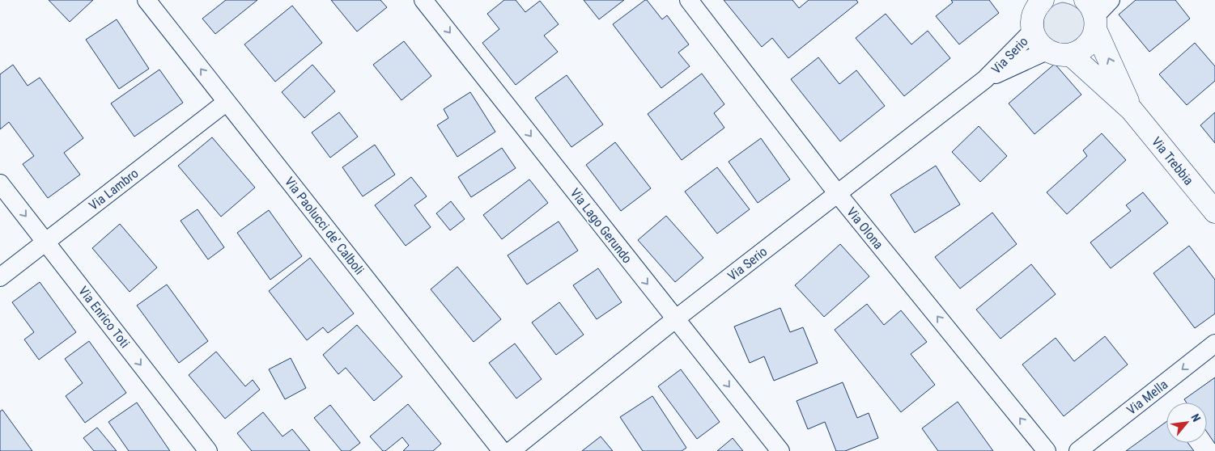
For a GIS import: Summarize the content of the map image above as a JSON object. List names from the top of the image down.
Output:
{
  "streets": {
    "street": [
      "Via Serio",
      "Via Trebbia",
      "Via Lambro",
      "Via Paolucci de' Calboli",
      "Via Lago Gerundo",
      "Via Olona",
      "Via Enrico Toti",
      "Via Mella"
    ]
  },
  "crossings": [
    ["Via Serio", "Via Lago Gerundo"],
    ["Via Serio", "Via Olona"],
    ["Via Lambro", "Via Paolucci de' Calboli"],
    ["Via Lambro", "Via Enrico Toti"]
  ],
  "one_way": [
    "Via Lago Gerundo",
    "Via Olona",
    "Via Enrico Toti",
    "Via Mella"
  ],
  "north": "top right"
}
